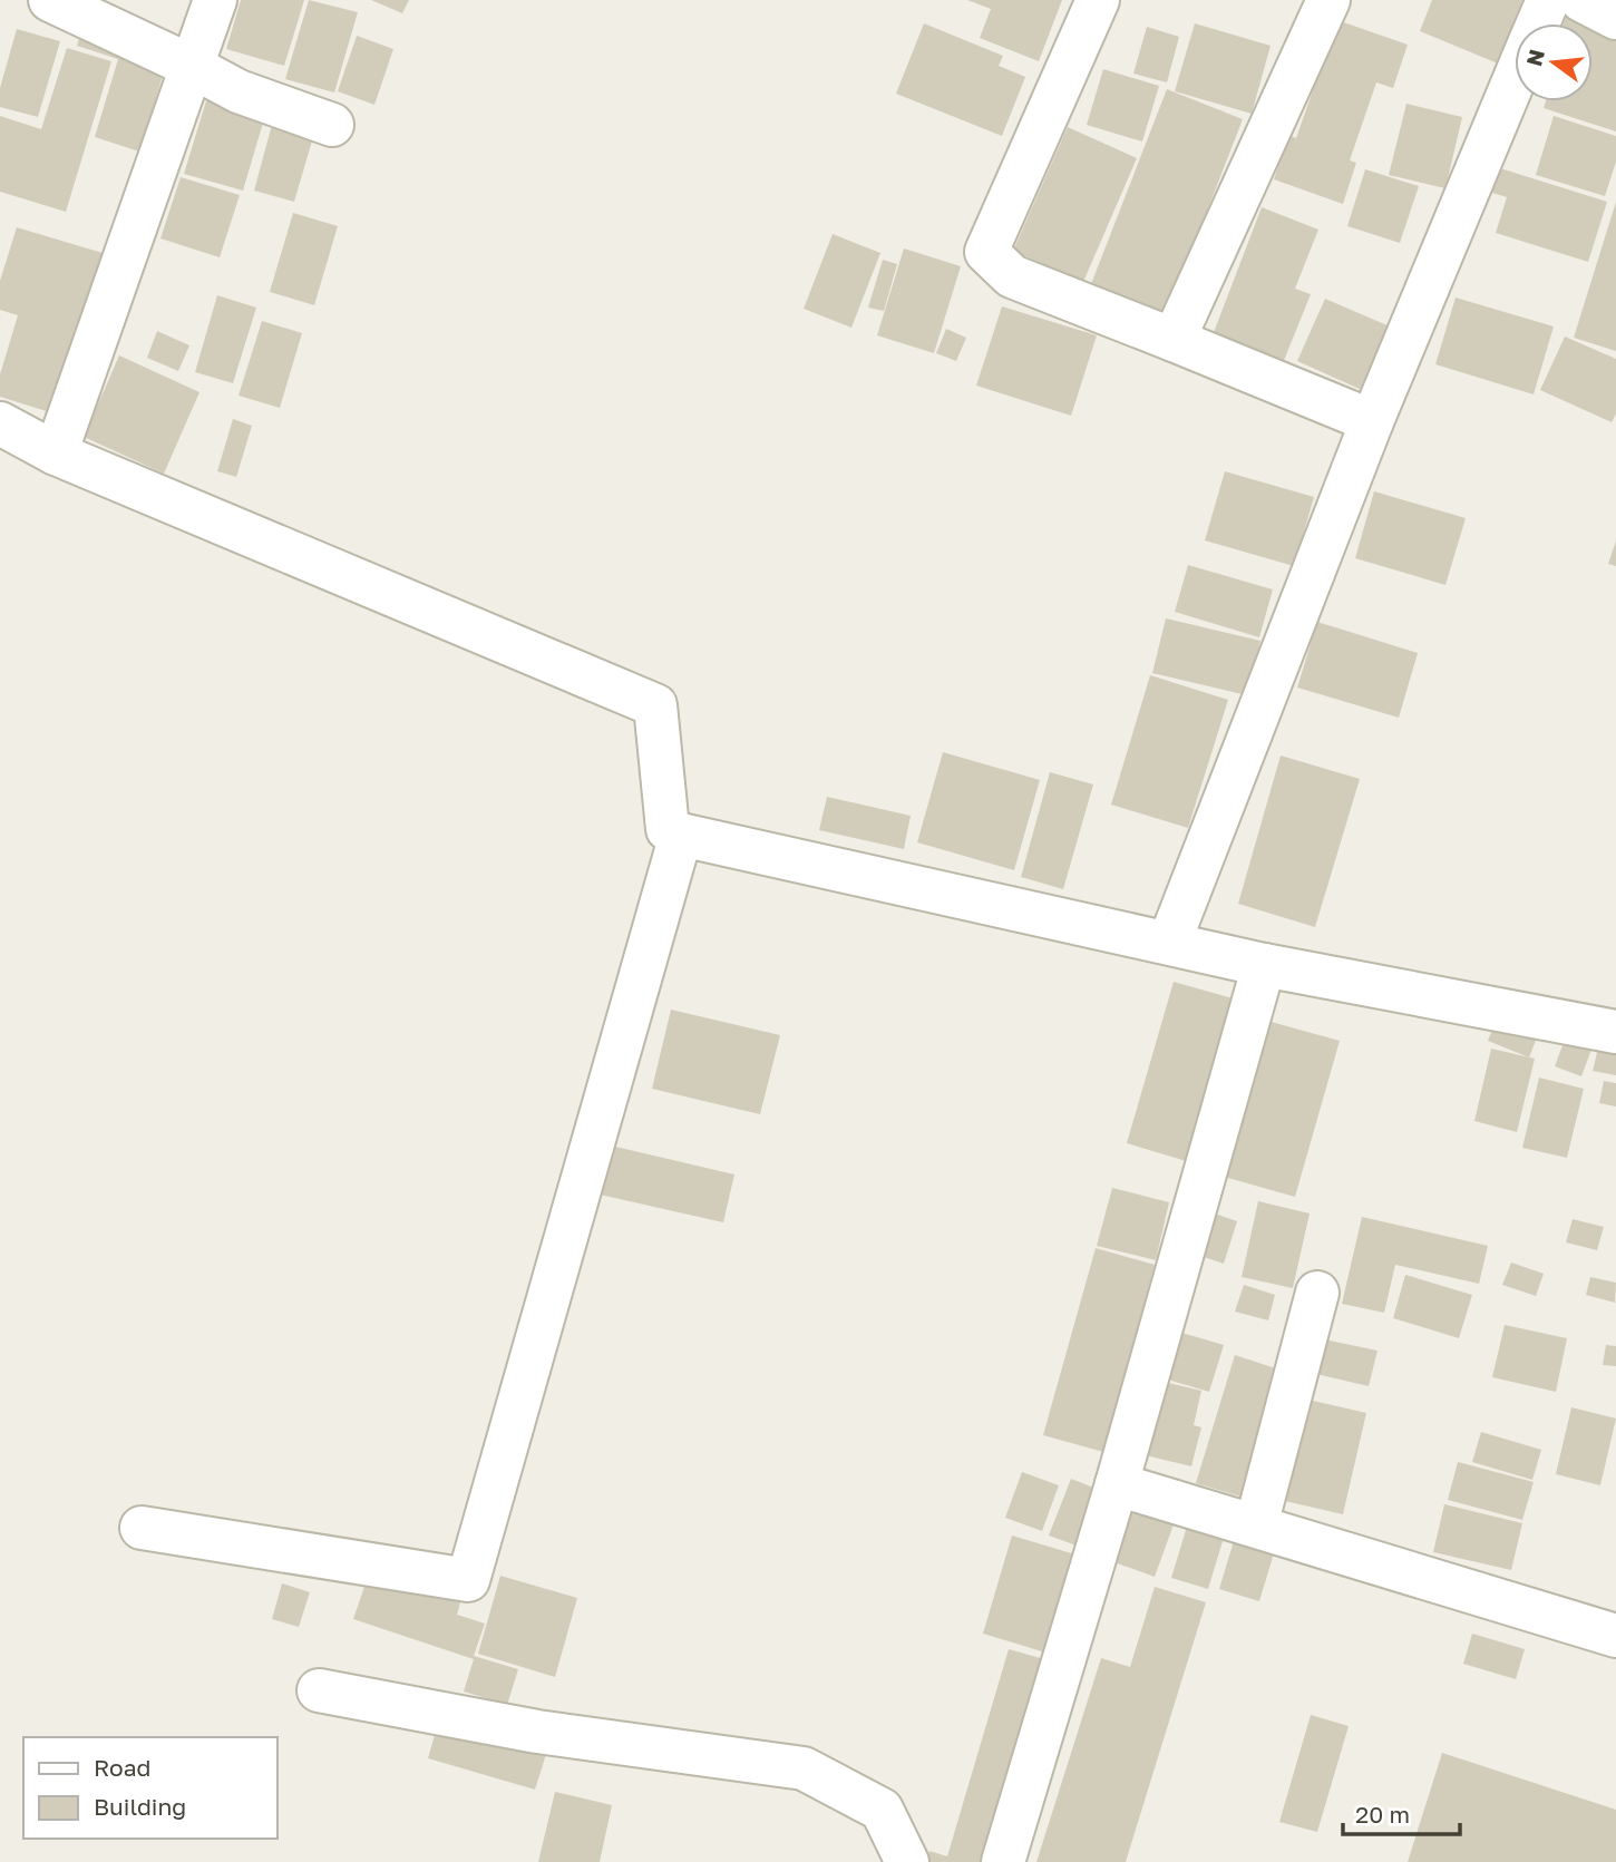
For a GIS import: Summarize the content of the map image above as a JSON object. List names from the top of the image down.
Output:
{
  "legend": ["Road", "Building"],
  "scale_bar": "20 m",
  "north": "left"
}
